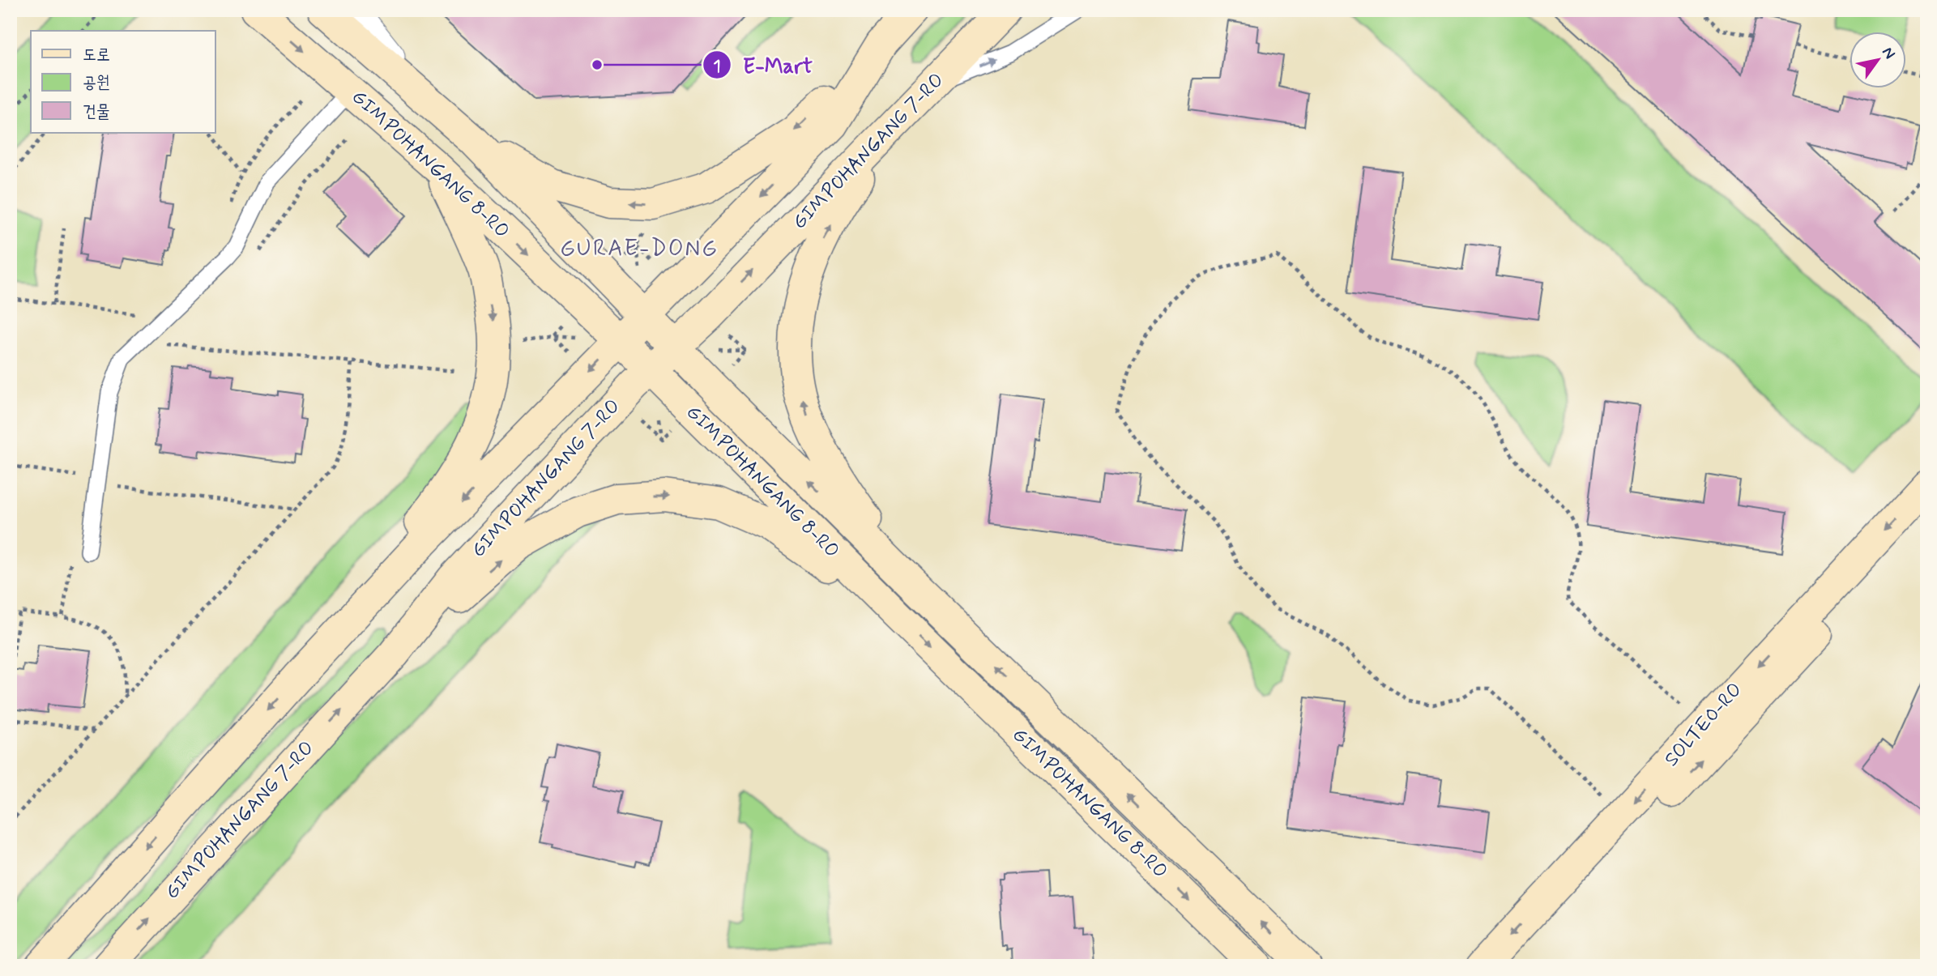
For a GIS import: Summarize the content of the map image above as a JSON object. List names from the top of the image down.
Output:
{
  "streets": {
    "street": ["GIMPOHANGANG 7-RO", "GIMPOHANGANG 8-RO", "SOLTEO-RO"]
  },
  "crossings": [
    ["GIMPOHANGANG 7-RO", "GIMPOHANGANG 8-RO"]
  ],
  "districts": ["GURAE-DONG"],
  "places": ["E-Mart"],
  "legend": ["도로", "공원", "건물"],
  "north": "top right"
}
